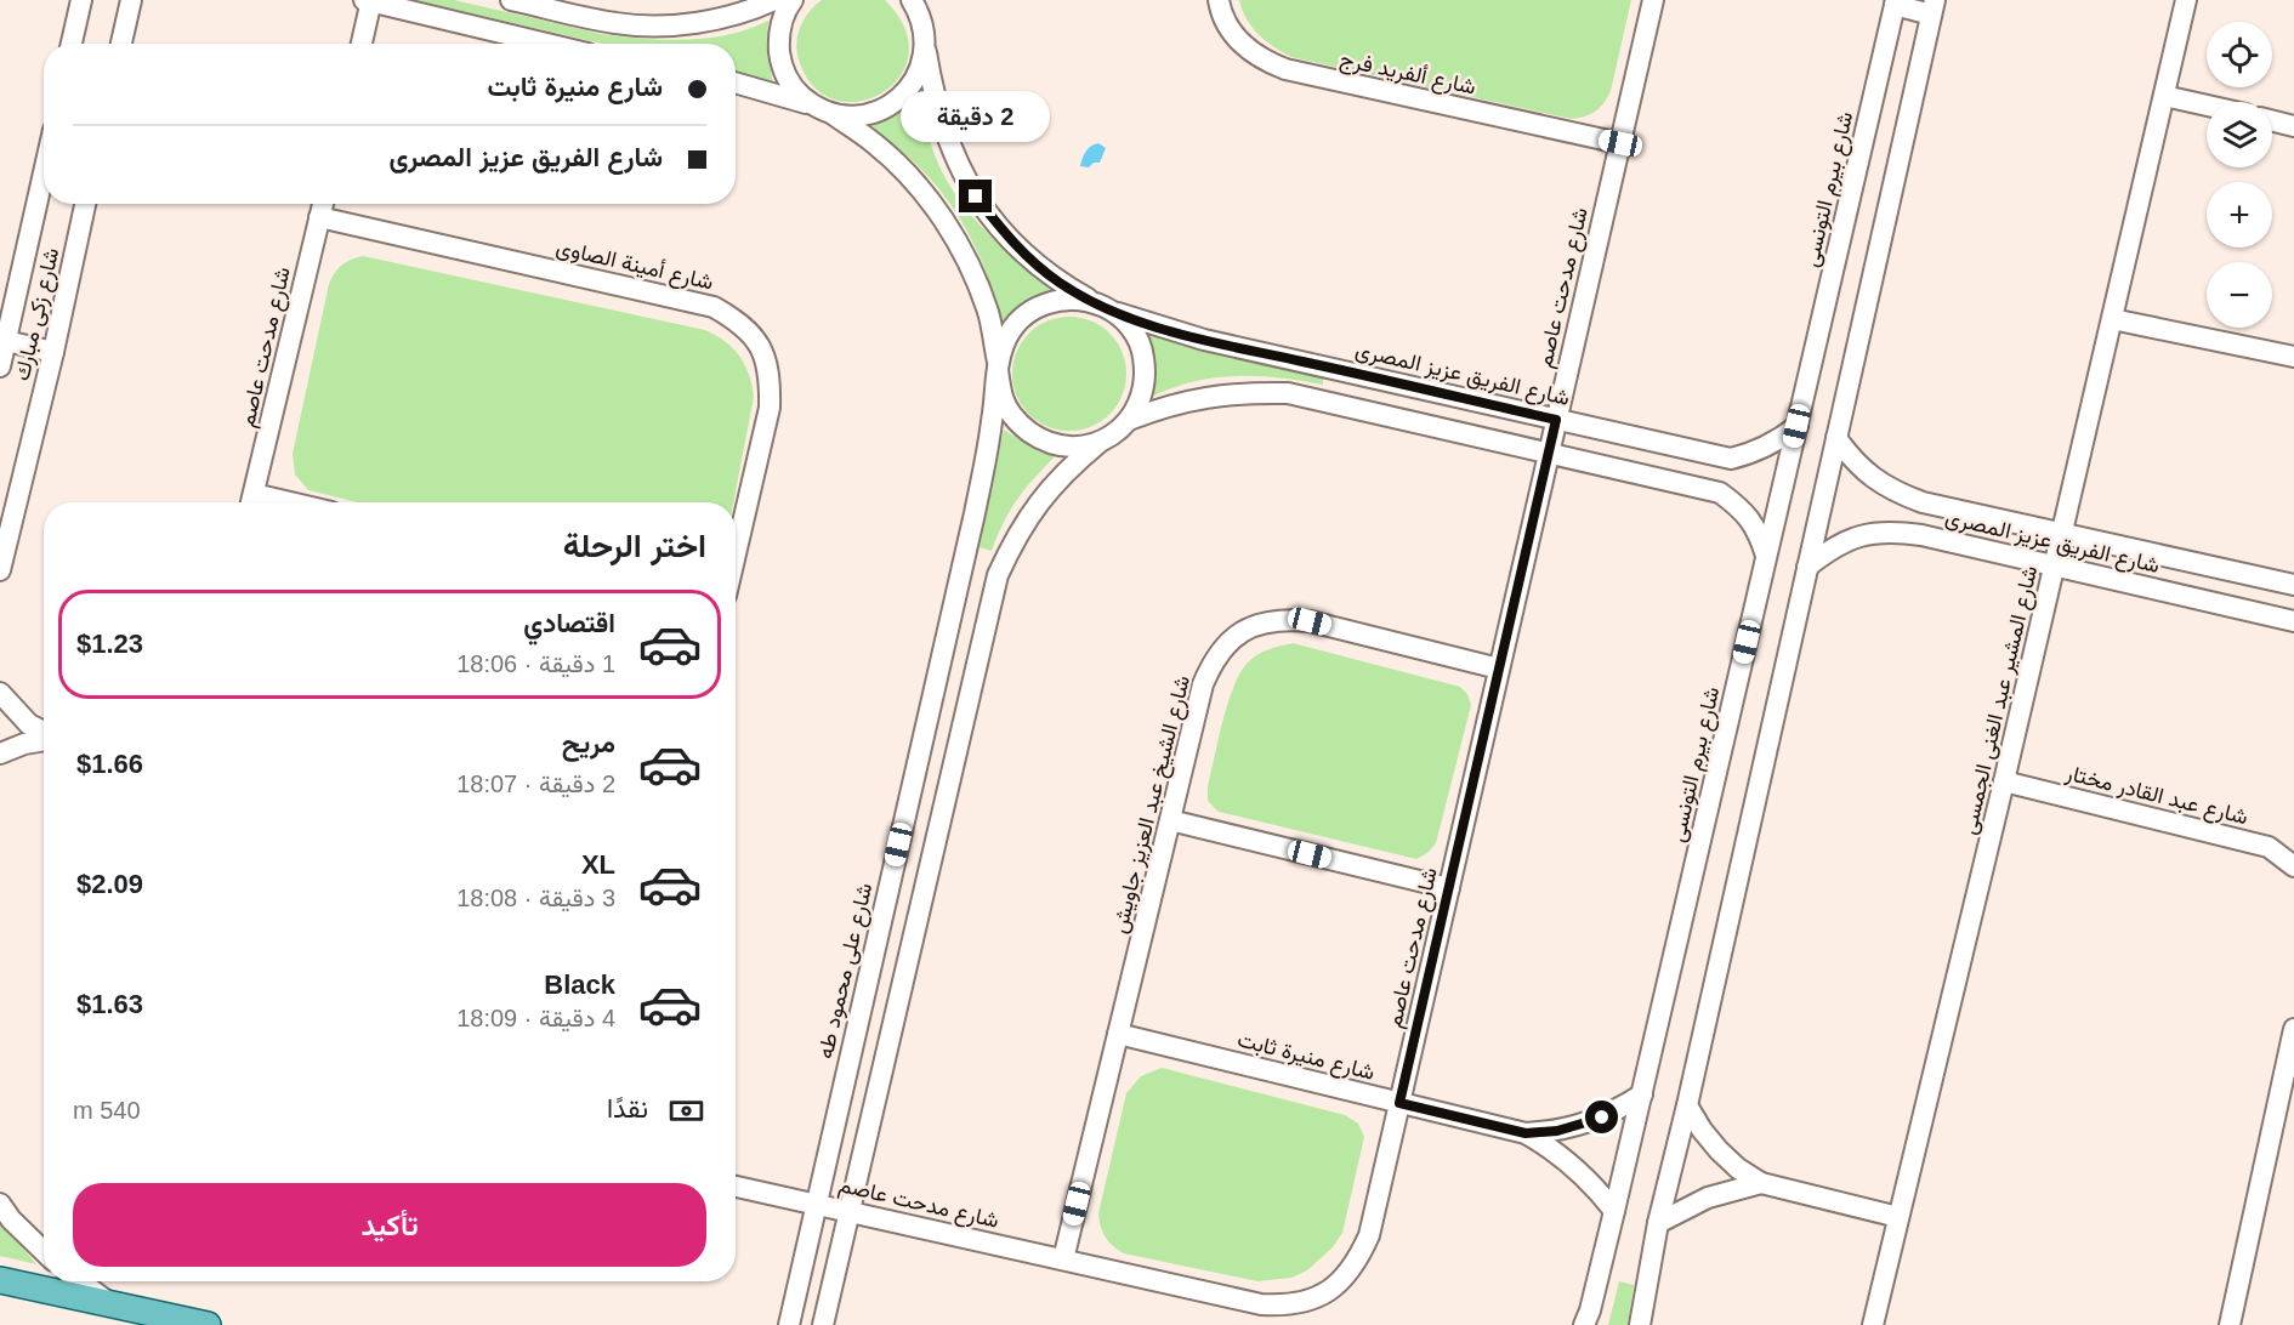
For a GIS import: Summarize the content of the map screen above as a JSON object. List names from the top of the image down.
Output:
{
  "streets": {
    "street": [
      "شارع ألفريد فرج",
      "شارع بيرم التونسى",
      "شارع أمينة الصاوى",
      "شارع مدحت عاصم",
      "شارع زكى مبارك",
      "شارع الفريق عزيز المصرى",
      "شارع المشير عبد الغنى الجمسى",
      "شارع عبد القادر مختار",
      "شارع الشيخ عبد العزيز جاويش",
      "شارع على محمود طه",
      "شارع منيرة ثابت"
    ]
  },
  "crossings": [
    ["شارع ألفريد فرج", "شارع مدحت عاصم"],
    ["شارع بيرم التونسى", "شارع الفريق عزيز المصرى"],
    ["شارع بيرم التونسى", "شارع منيرة ثابت"],
    ["شارع أمينة الصاوى", "شارع مدحت عاصم"],
    ["شارع مدحت عاصم", "شارع الفريق عزيز المصرى"],
    ["شارع مدحت عاصم", "شارع الشيخ عبد العزيز جاويش"],
    ["شارع مدحت عاصم", "شارع على محمود طه"],
    ["شارع مدحت عاصم", "شارع منيرة ثابت"],
    ["شارع الفريق عزيز المصرى", "شارع المشير عبد الغنى الجمسى"],
    ["شارع الفريق عزيز المصرى", "شارع على محمود طه"],
    ["شارع المشير عبد الغنى الجمسى", "شارع عبد القادر مختار"],
    ["شارع الشيخ عبد العزيز جاويش", "شارع منيرة ثابت"]
  ],
  "page": {
    "map_buttons": ["+", "−"],
    "banner": ["شارع منيرة ثابت", "شارع الفريق عزيز المصرى"],
    "bubble": "2 دقيقة",
    "heading": "اختر الرحلة",
    "list": [
      {
        "name": "اقتصادي",
        "note": "1 دقيقة · 18:06",
        "value": "$1.23"
      },
      {
        "name": "مريح",
        "note": "2 دقيقة · 18:07",
        "value": "$1.66"
      },
      {
        "name": "XL",
        "note": "3 دقيقة · 18:08",
        "value": "$2.09"
      },
      {
        "name": "Black",
        "note": "4 دقيقة · 18:09",
        "value": "$1.63"
      }
    ],
    "pay": ["نقدًا", "540 m"],
    "buttons": "تأكيد"
  }
}
